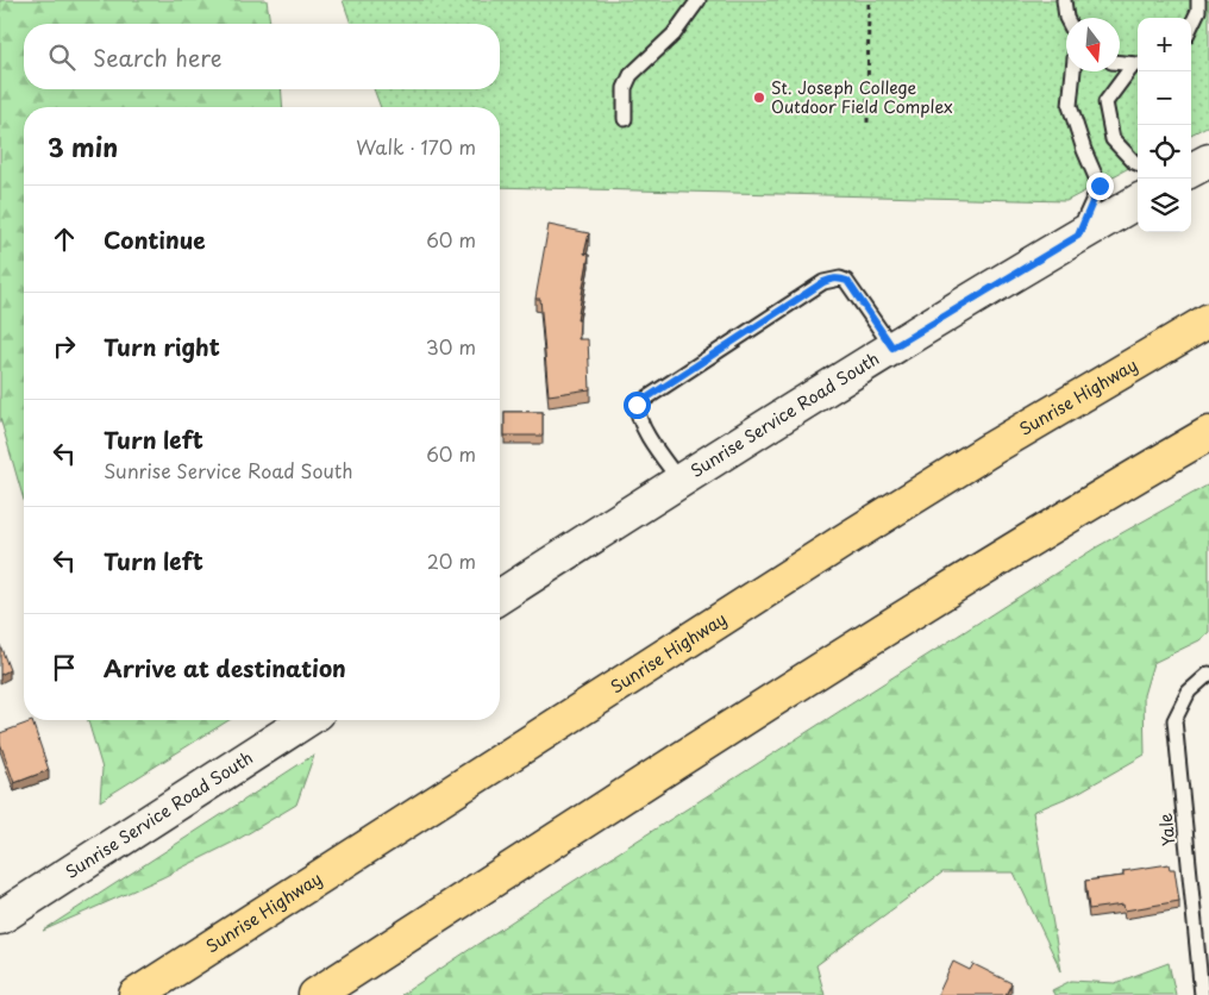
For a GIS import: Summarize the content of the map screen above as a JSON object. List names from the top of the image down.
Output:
{
  "streets": {
    "highway": ["Sunrise Highway"],
    "main road": ["Sunrise Service Road South"],
    "lane": ["Yale"]
  },
  "places": ["St. Joseph College Outdoor Field Complex"],
  "north": "bottom",
  "page": {
    "map_buttons": ["+", "−"],
    "search": "Search here",
    "heading": ["3 min", "Walk · 170 m"],
    "list": [
      ["Continue", "60 m"],
      ["Turn right", "30 m"],
      ["Turn left", "Sunrise Service Road South", "60 m"],
      ["Turn left", "20 m"],
      "Arrive at destination"
    ]
  }
}
